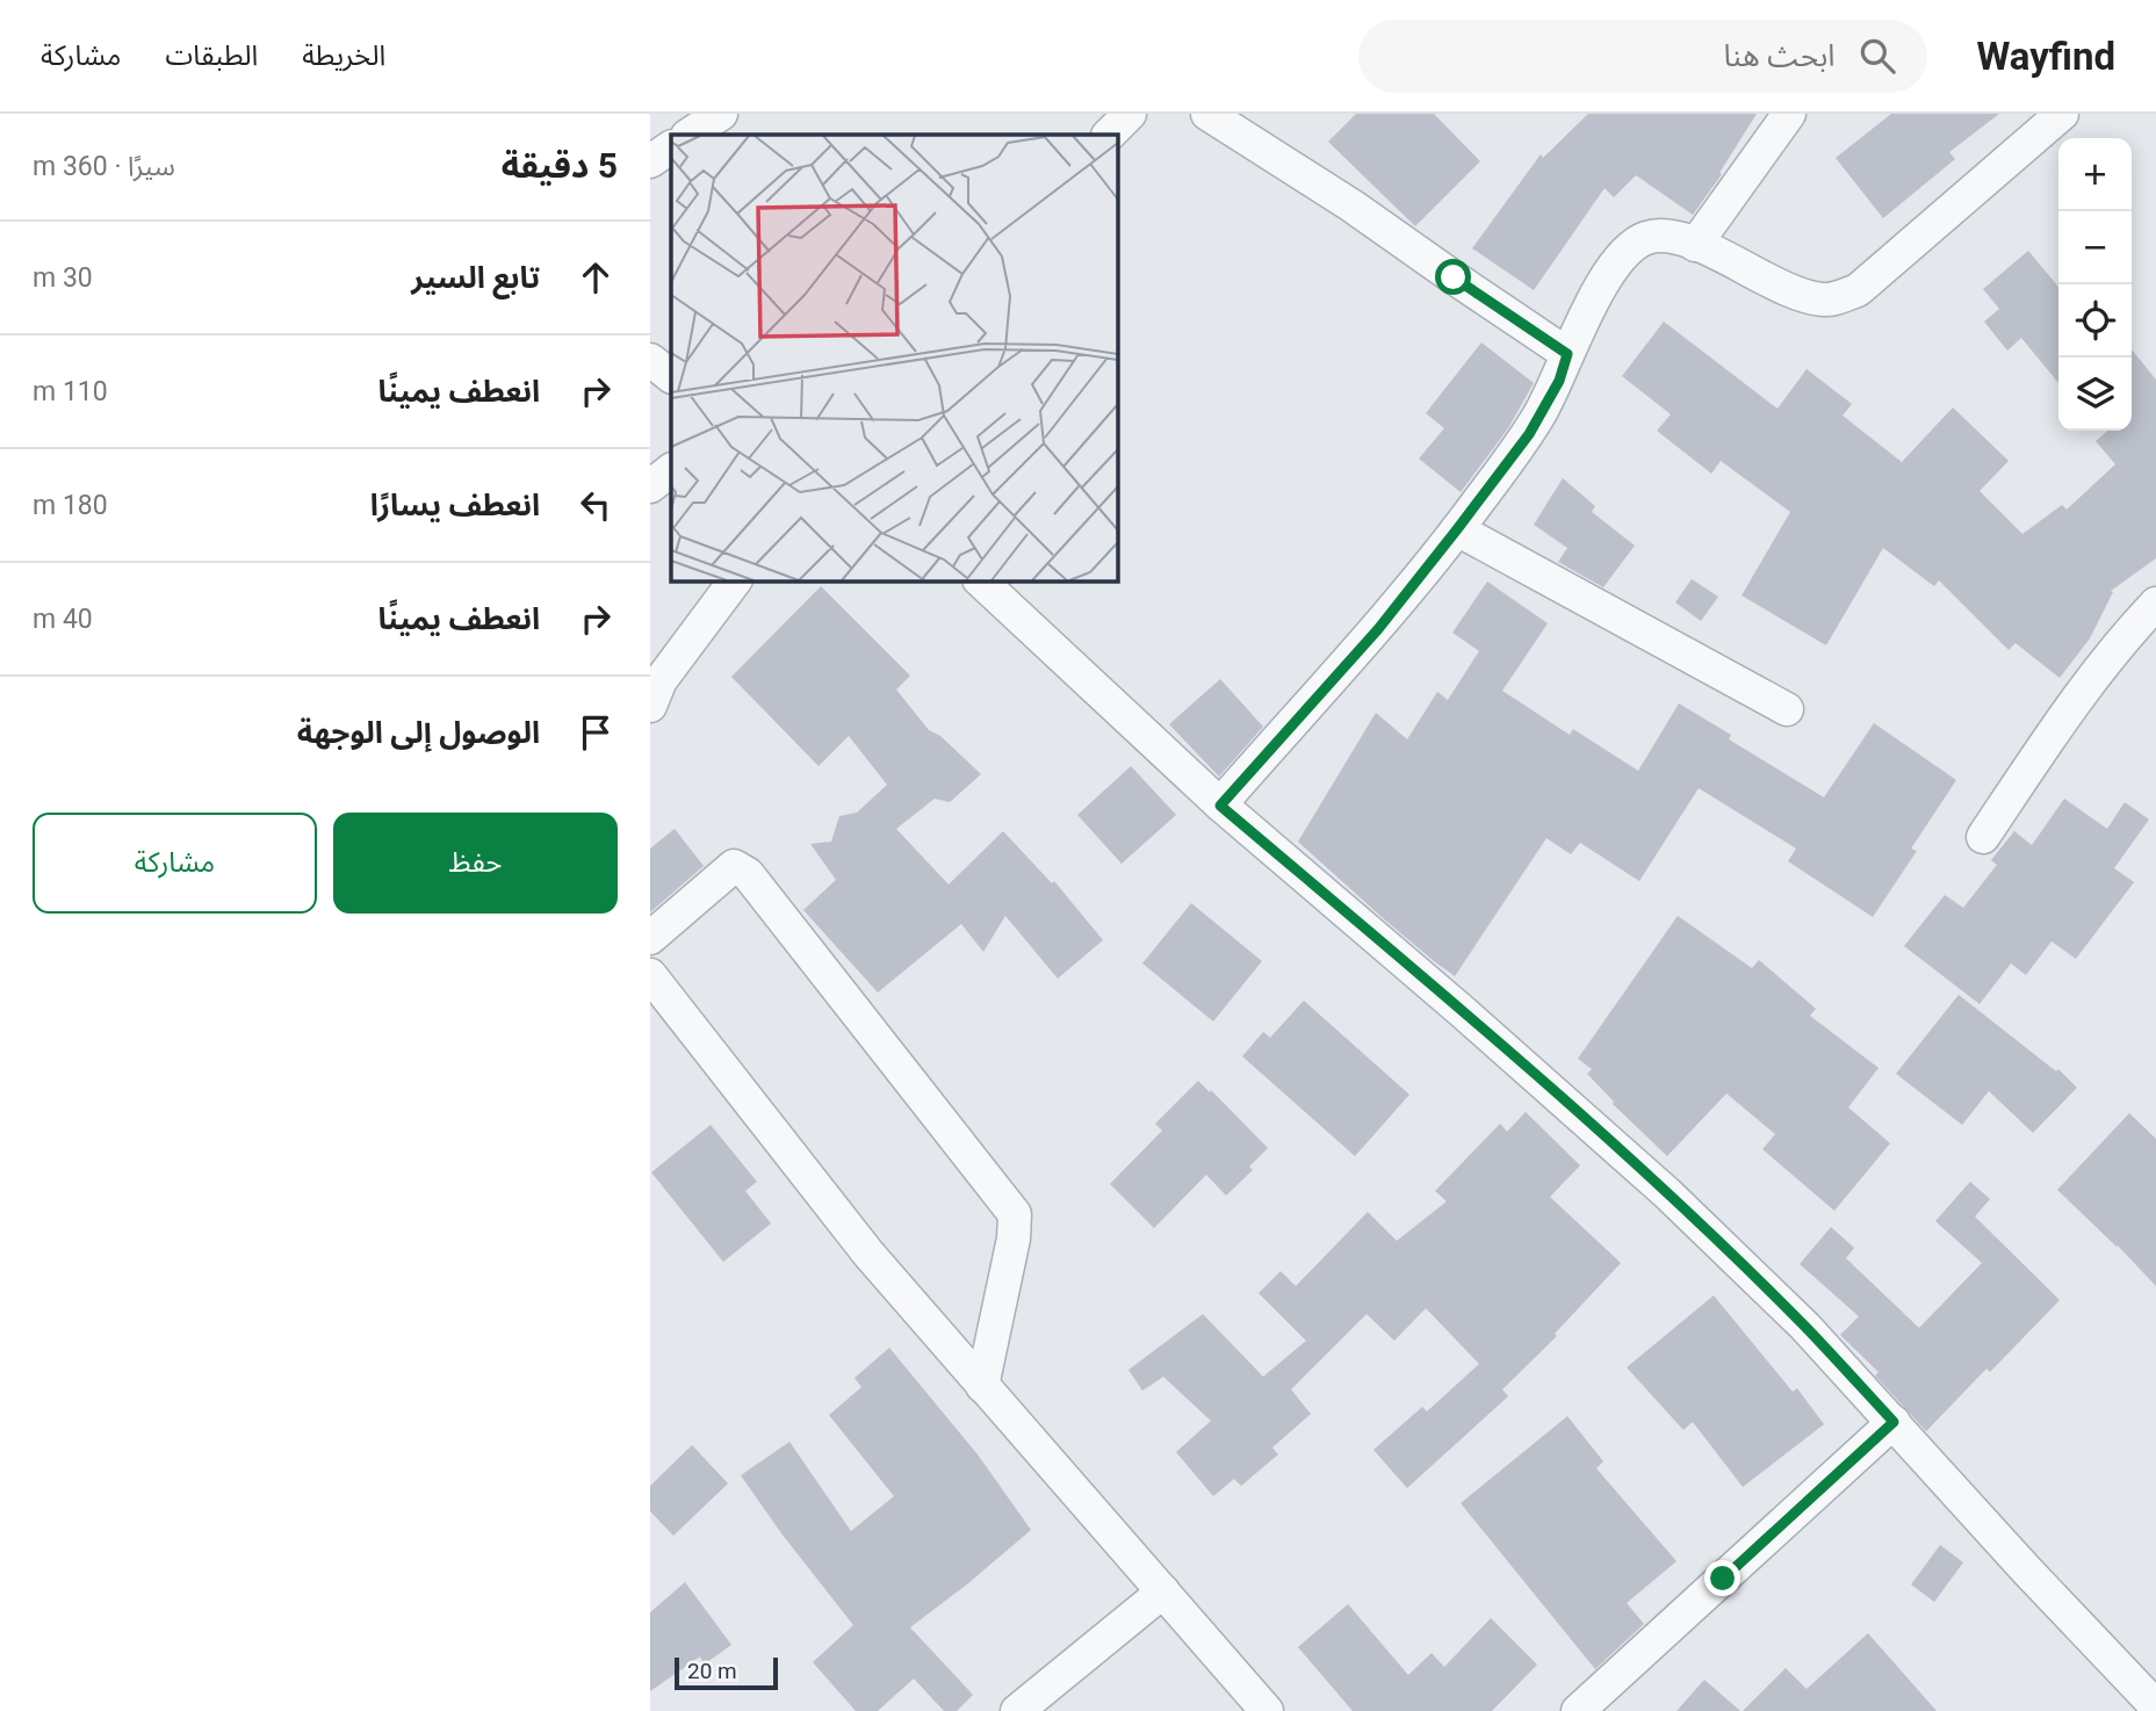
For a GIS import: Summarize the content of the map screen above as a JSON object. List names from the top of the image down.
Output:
{
  "scale_bar": "20 m",
  "page": {
    "header": "Wayfind",
    "search": "ابحث هنا",
    "nav": ["الخريطة", "الطبقات", "مشاركة"],
    "heading": ["5 دقيقة", "سيرًا · 360 m"],
    "map_buttons": ["+", "−"],
    "list": [
      ["تابع السير", "30 m"],
      ["انعطف يمينًا", "110 m"],
      ["انعطف يسارًا", "180 m"],
      ["انعطف يمينًا", "40 m"],
      "الوصول إلى الوجهة"
    ],
    "buttons": ["حفظ", "مشاركة"],
    "scale": "20 m"
  }
}
